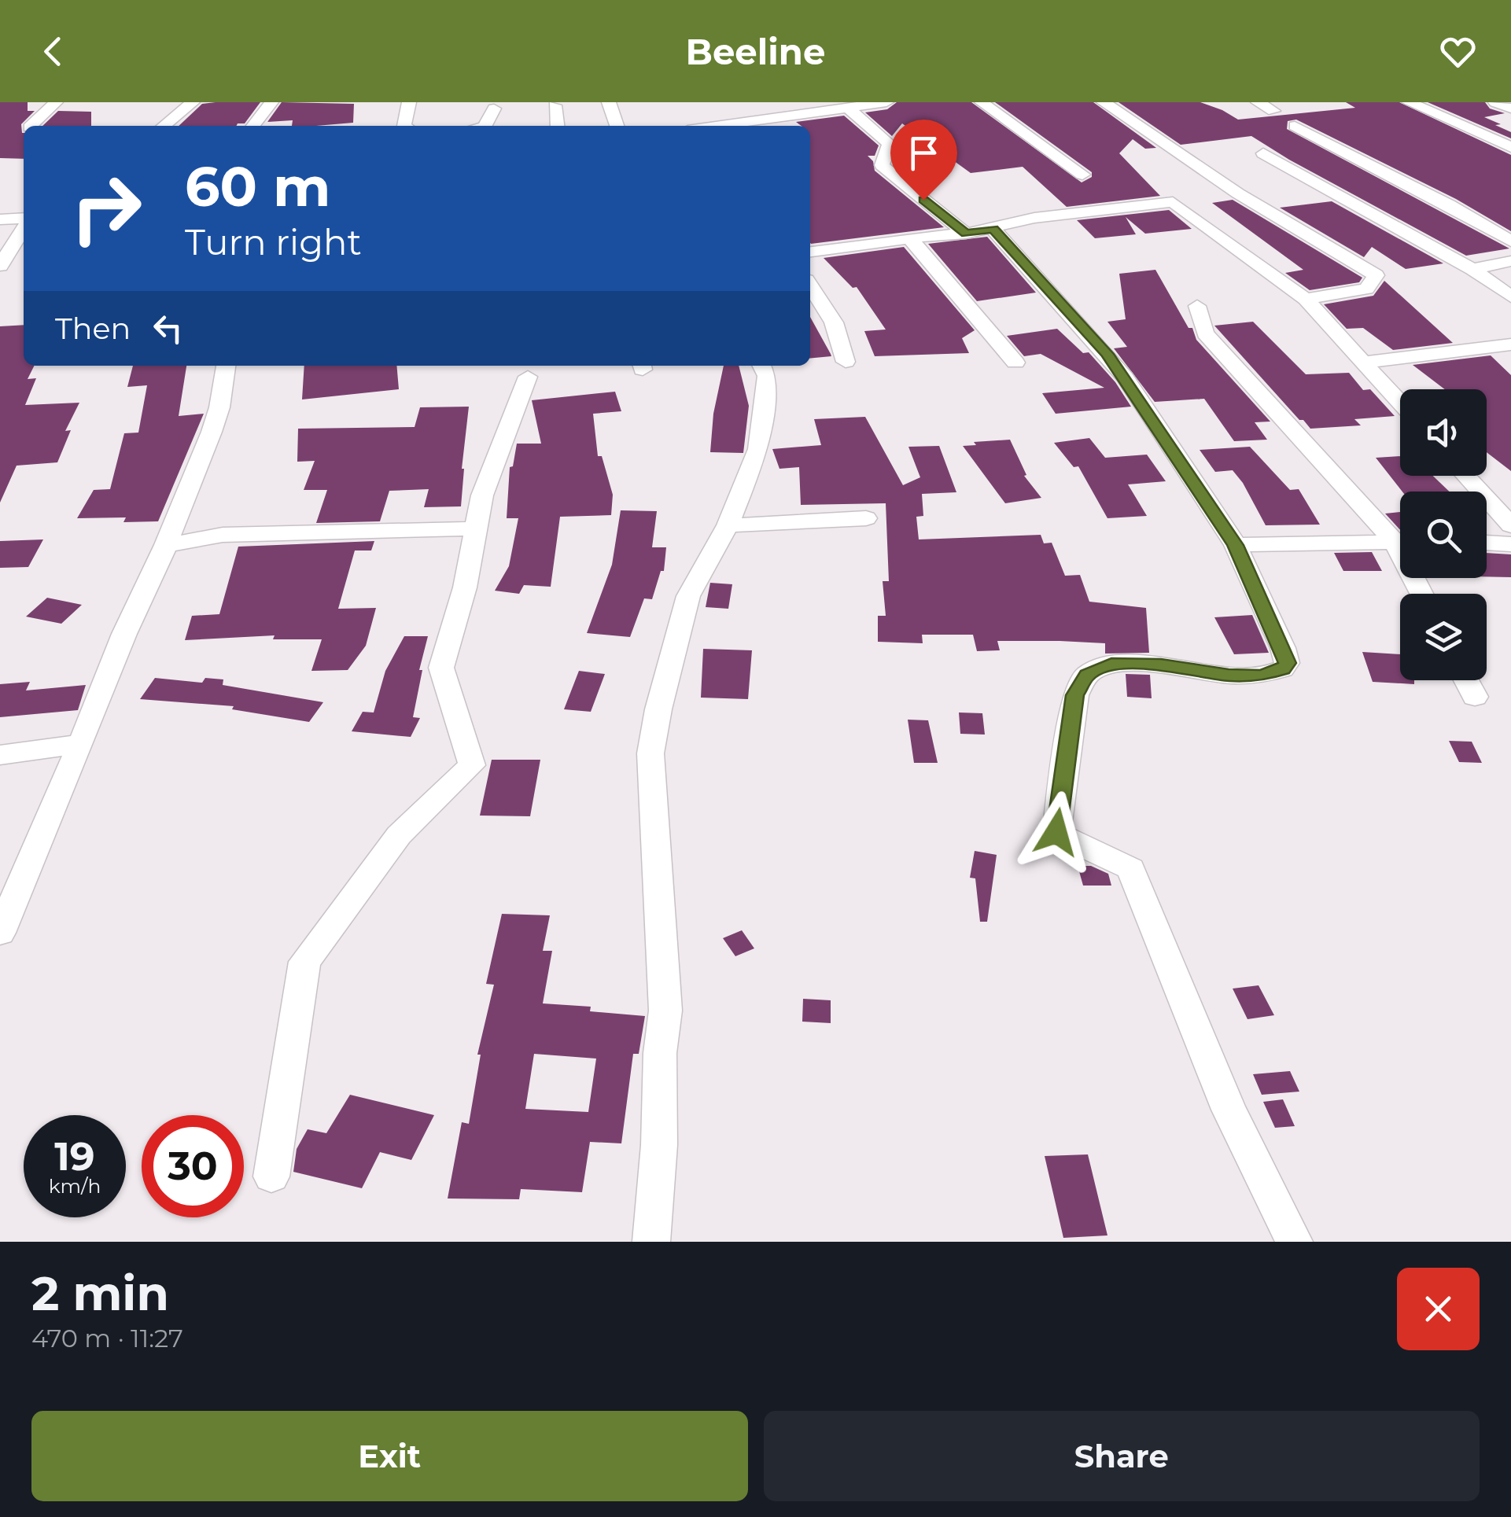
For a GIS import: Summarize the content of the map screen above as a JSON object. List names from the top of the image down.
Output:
{
  "page": {
    "header": "Beeline",
    "turn": ["60 m", "Turn right"],
    "then": "Then",
    "speed": "19 km/h",
    "limit": "30",
    "heading": ["2 min", "470 m · 11:27"],
    "buttons": ["Exit", "Share"]
  }
}
